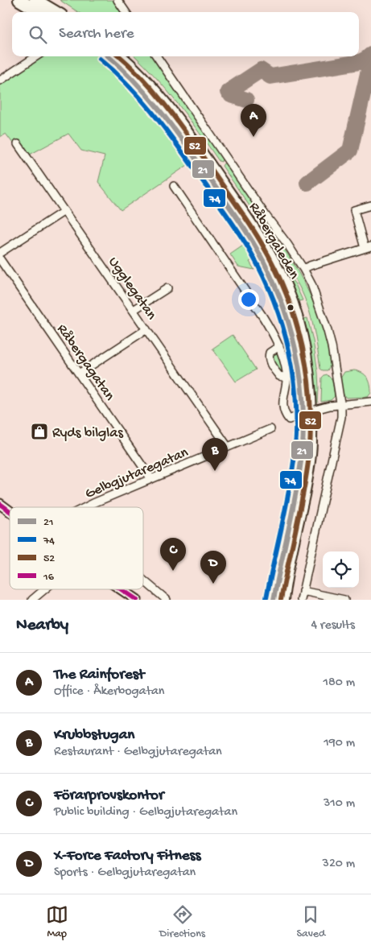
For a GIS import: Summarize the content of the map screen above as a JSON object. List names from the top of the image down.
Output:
{
  "streets": {
    "main road": ["Råbergaleden"],
    "street": ["Ugglegatan", "Råbergagatan", "Gelbgjutaregatan"]
  },
  "crossings": [
    ["Ugglegatan", "Gelbgjutaregatan"],
    ["Råbergagatan", "Gelbgjutaregatan"]
  ],
  "places": {
    "shop": ["Ryds bilglas"]
  },
  "lines": [
    "transit line 21",
    "transit line 52",
    "transit line 74",
    "transit line 16"
  ],
  "legend": [
    "21",
    "74",
    "52",
    "16"
  ],
  "page": {
    "search": "Search here",
    "pins": [
      "A",
      "B",
      "C",
      "D"
    ],
    "heading": ["Nearby", "4 results"],
    "list": [
      {
        "mark": "A",
        "name": "The Rainforest",
        "note": "Office · Åkerbogatan",
        "value": "180 m"
      },
      {
        "mark": "B",
        "name": "Krubbstugan",
        "note": "Restaurant · Gelbgjutaregatan",
        "value": "190 m"
      },
      {
        "mark": "C",
        "name": "Förarprovskontor",
        "note": "Public building · Gelbgjutaregatan",
        "value": "310 m"
      },
      {
        "mark": "D",
        "name": "X-Force Factory Fitness",
        "note": "Sports · Gelbgjutaregatan",
        "value": "320 m"
      }
    ],
    "nav": ["Map", "Directions", "Saved"]
  }
}
